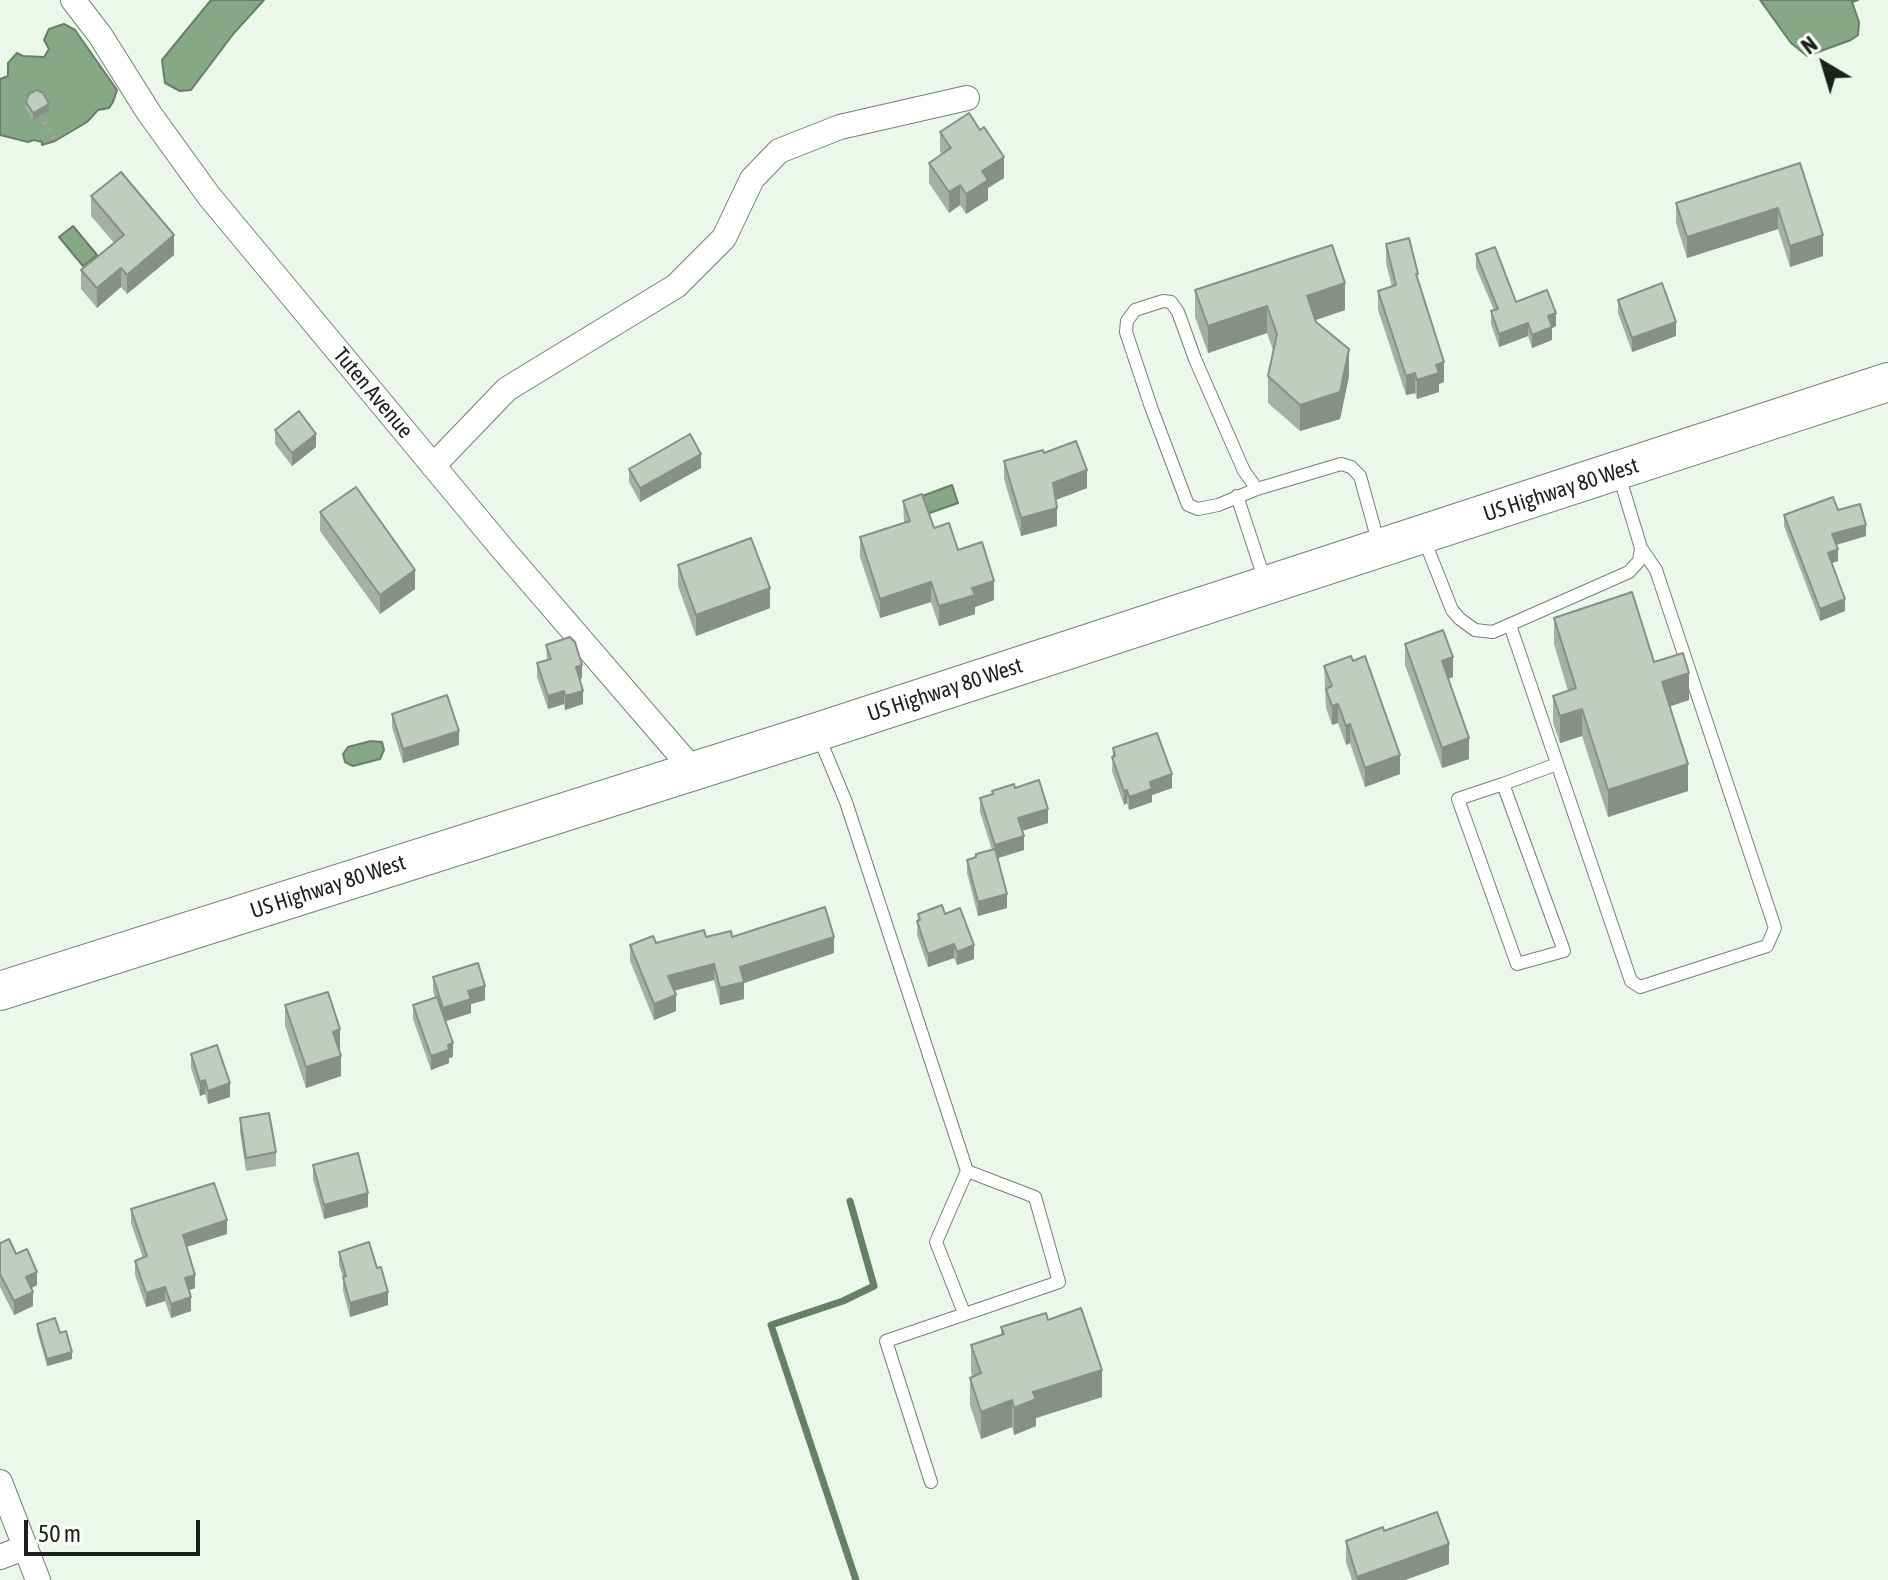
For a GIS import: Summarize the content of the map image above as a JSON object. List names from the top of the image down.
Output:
{
  "streets": {
    "main road": ["US Highway 80 West"],
    "street": ["Tuten Avenue"]
  },
  "crossings": [
    ["Tuten Avenue", "US Highway 80 West"]
  ],
  "scale_bar": "50 m",
  "north": "top left"
}
